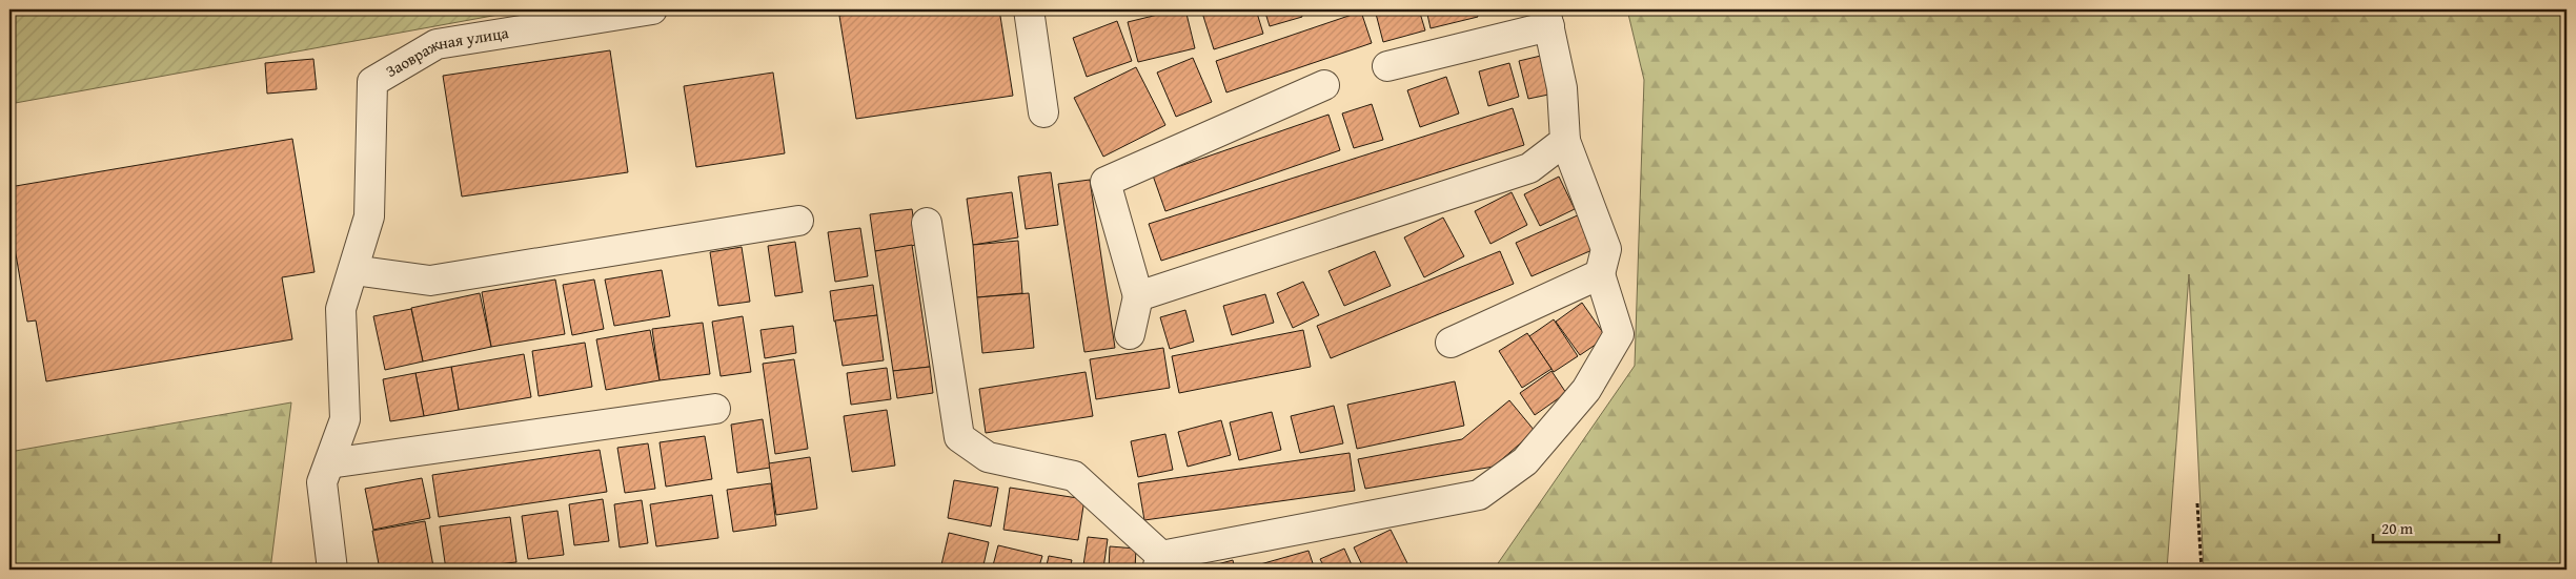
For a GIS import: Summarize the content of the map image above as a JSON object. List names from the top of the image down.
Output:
{
  "streets": {
    "street": ["Заовражная улица"]
  },
  "scale_bar": "20 m"
}
